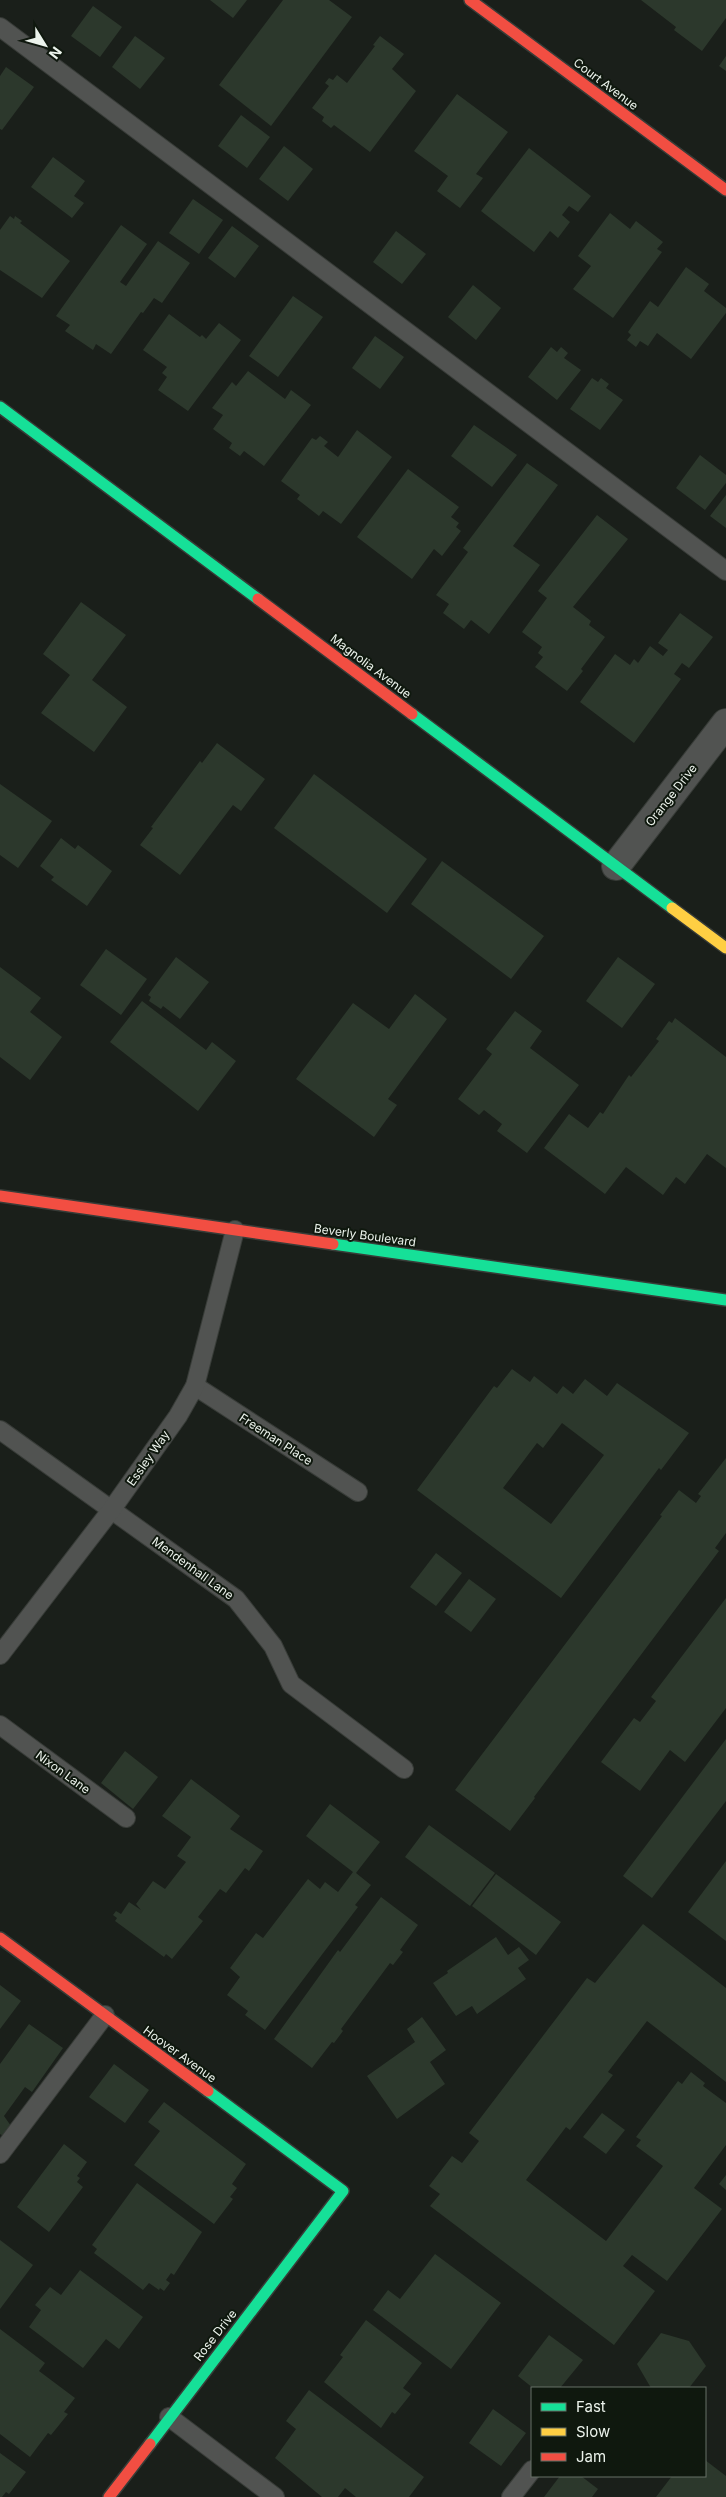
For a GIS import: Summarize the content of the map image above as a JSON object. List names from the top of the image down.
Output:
{
  "streets": {
    "street": [
      "Court Avenue",
      "Magnolia Avenue",
      "Orange Drive",
      "Beverly Boulevard",
      "Hoover Avenue",
      "Rose Drive"
    ],
    "lane": [
      "Freeman Place",
      "Essley Way",
      "Mendenhall Lane",
      "Nixon Lane"
    ]
  },
  "crossings": [
    ["Magnolia Avenue", "Orange Drive"],
    ["Beverly Boulevard", "Essley Way"],
    ["Freeman Place", "Essley Way"],
    ["Essley Way", "Mendenhall Lane"],
    ["Hoover Avenue", "Rose Drive"]
  ],
  "legend": ["Fast", "Slow", "Jam"],
  "north": "bottom right"
}
